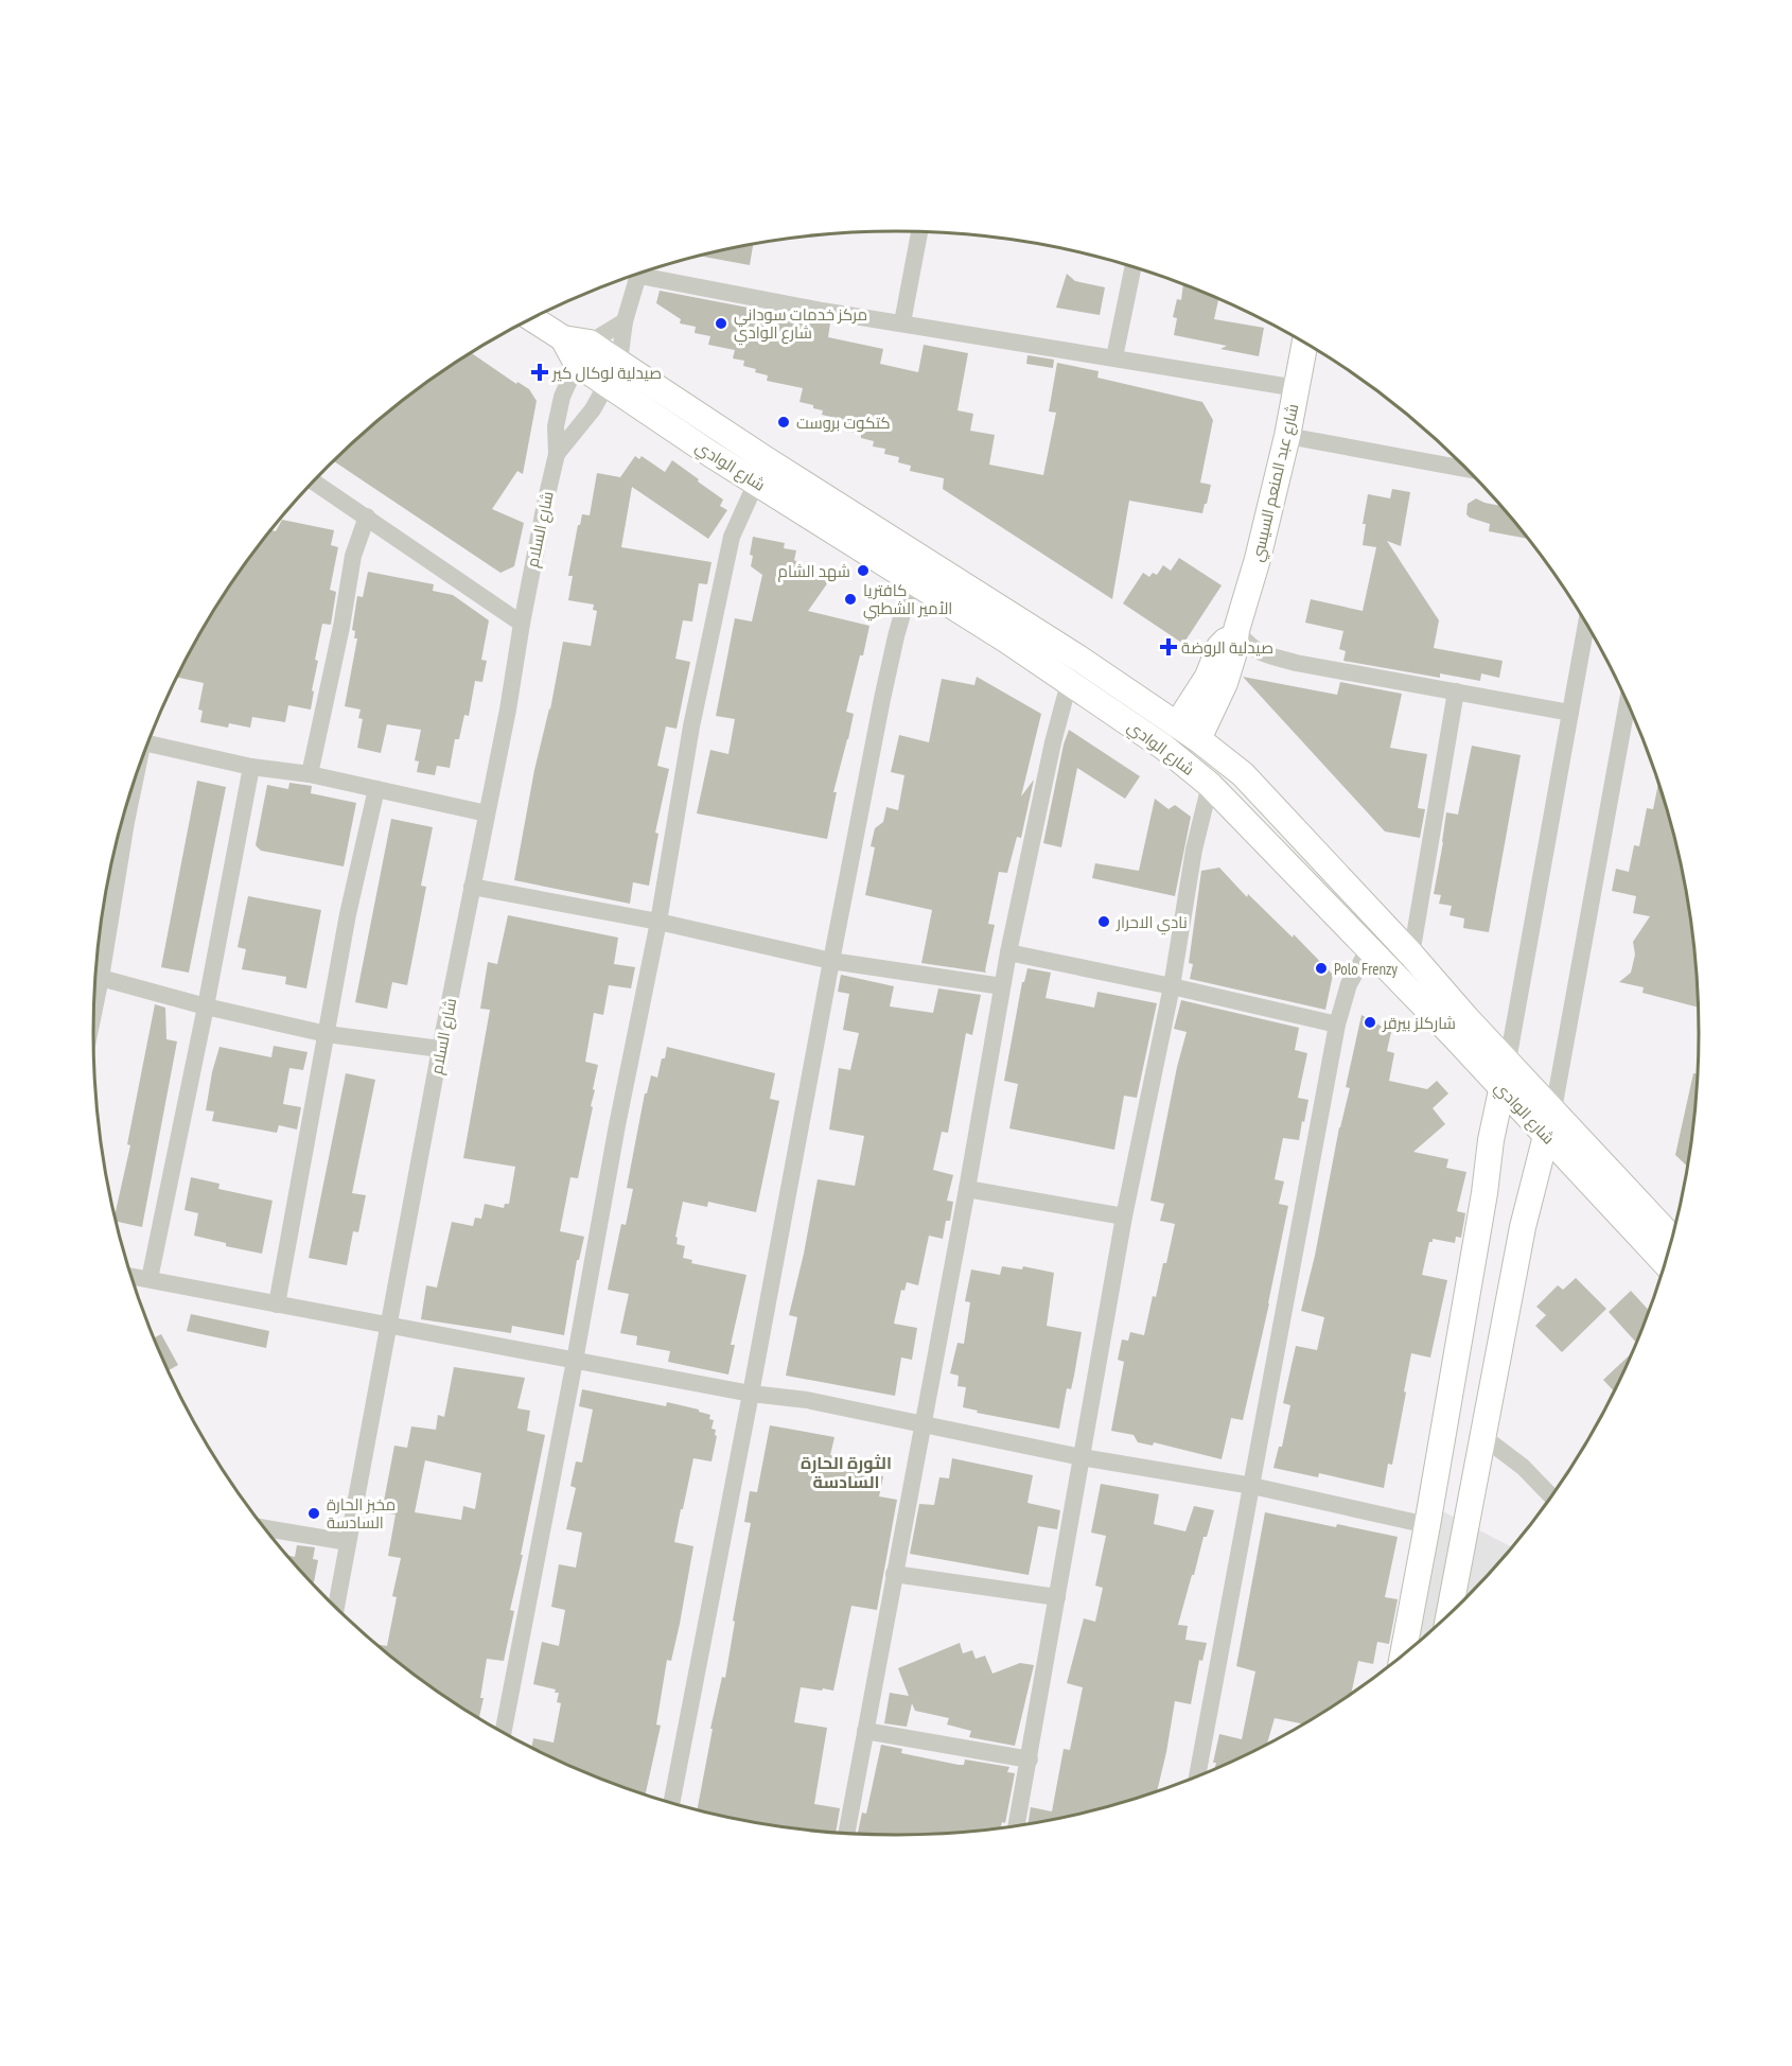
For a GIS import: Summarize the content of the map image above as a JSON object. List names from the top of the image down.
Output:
{
  "streets": {
    "main road": ["شارع الوادي", "شارع عبد المنعم السيسي"],
    "street": ["شارع السلام"]
  },
  "crossings": [
    ["شارع الوادي", "شارع عبد المنعم السيسي"],
    ["شارع الوادي", "شارع السلام"]
  ],
  "districts": ["الثورة الحارة السادسة"],
  "places": {
    "other": [
      "مركز خدمات سوداني شارع الوادي",
      "كتكوت بروست",
      "شهد الشام",
      "كافتريا الأمير الشطبي",
      "نادي الاحرار",
      "Polo Frenzy",
      "شاركلز بيرقر",
      "مخبز الحارة السادسة"
    ],
    "health": ["صيدلية لوكال كير", "صيدلية الروضة"]
  }
}
